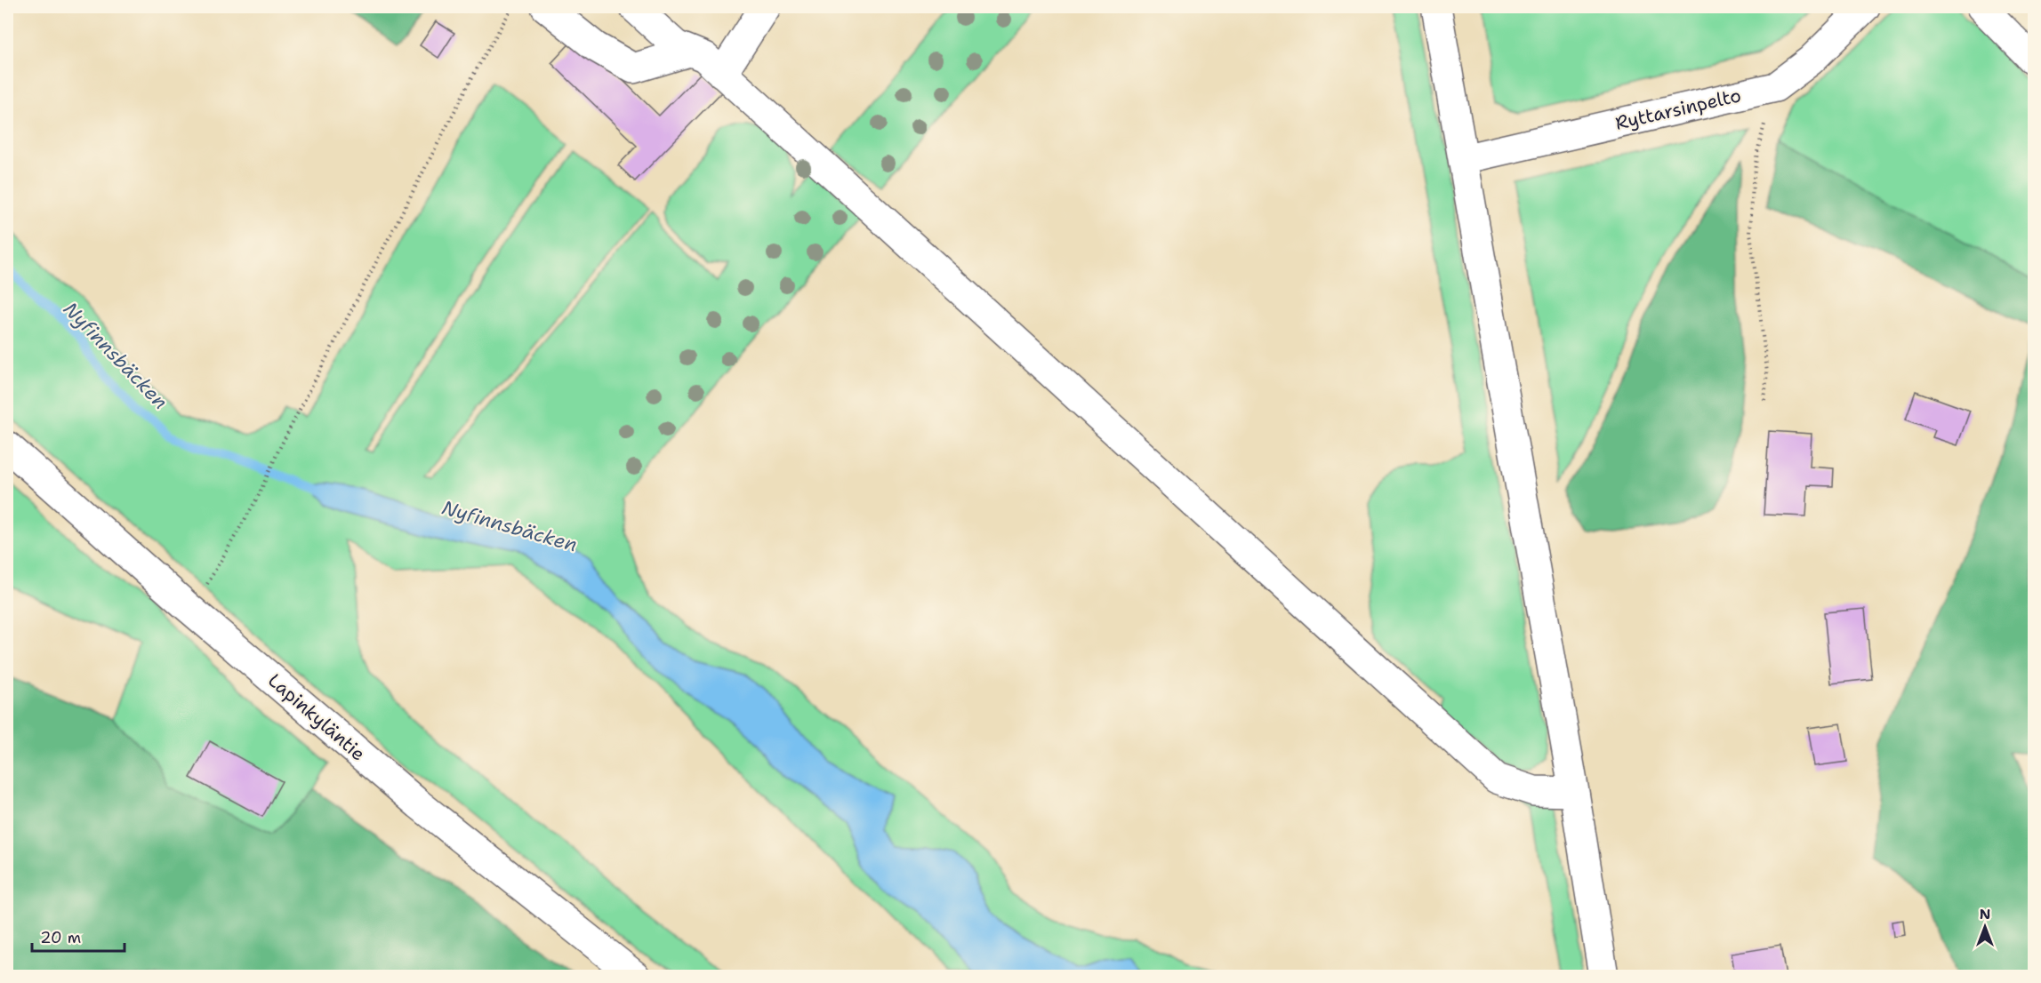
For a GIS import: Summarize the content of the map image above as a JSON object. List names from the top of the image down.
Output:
{
  "streets": {
    "street": ["Ryttarsinpelto", "Lapinkyläntie"]
  },
  "water": ["Nyfinnsbäcken"],
  "scale_bar": "20 m",
  "north": "top"
}
